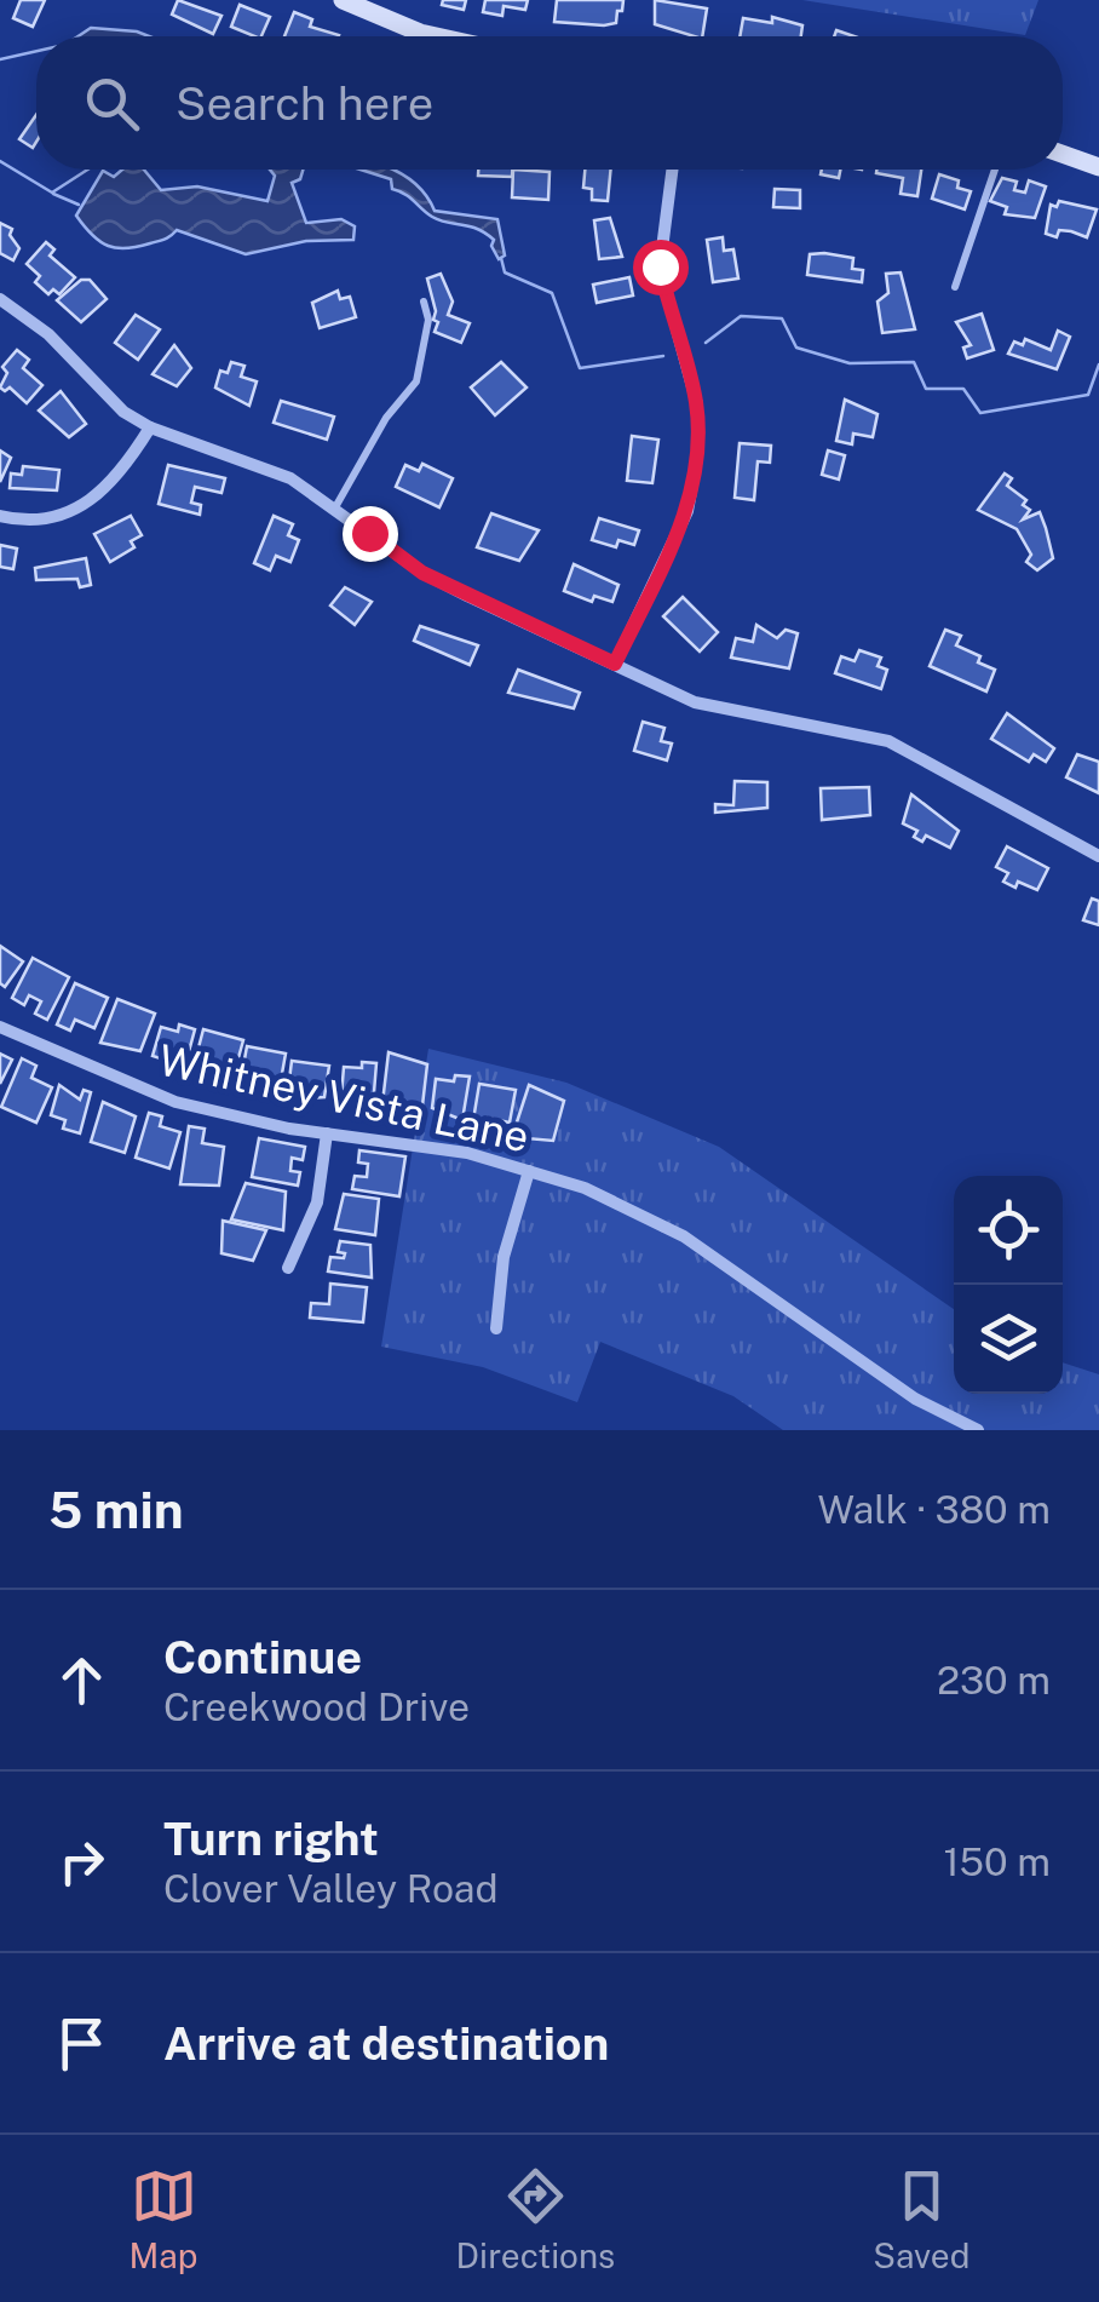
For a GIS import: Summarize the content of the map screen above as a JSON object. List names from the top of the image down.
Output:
{
  "streets": {
    "street": ["Whitney Vista Lane"]
  },
  "page": {
    "search": "Search here",
    "heading": ["5 min", "Walk · 380 m"],
    "list": [
      ["Continue", "Creekwood Drive", "230 m"],
      ["Turn right", "Clover Valley Road", "150 m"],
      "Arrive at destination"
    ],
    "nav": ["Map", "Directions", "Saved"]
  }
}
